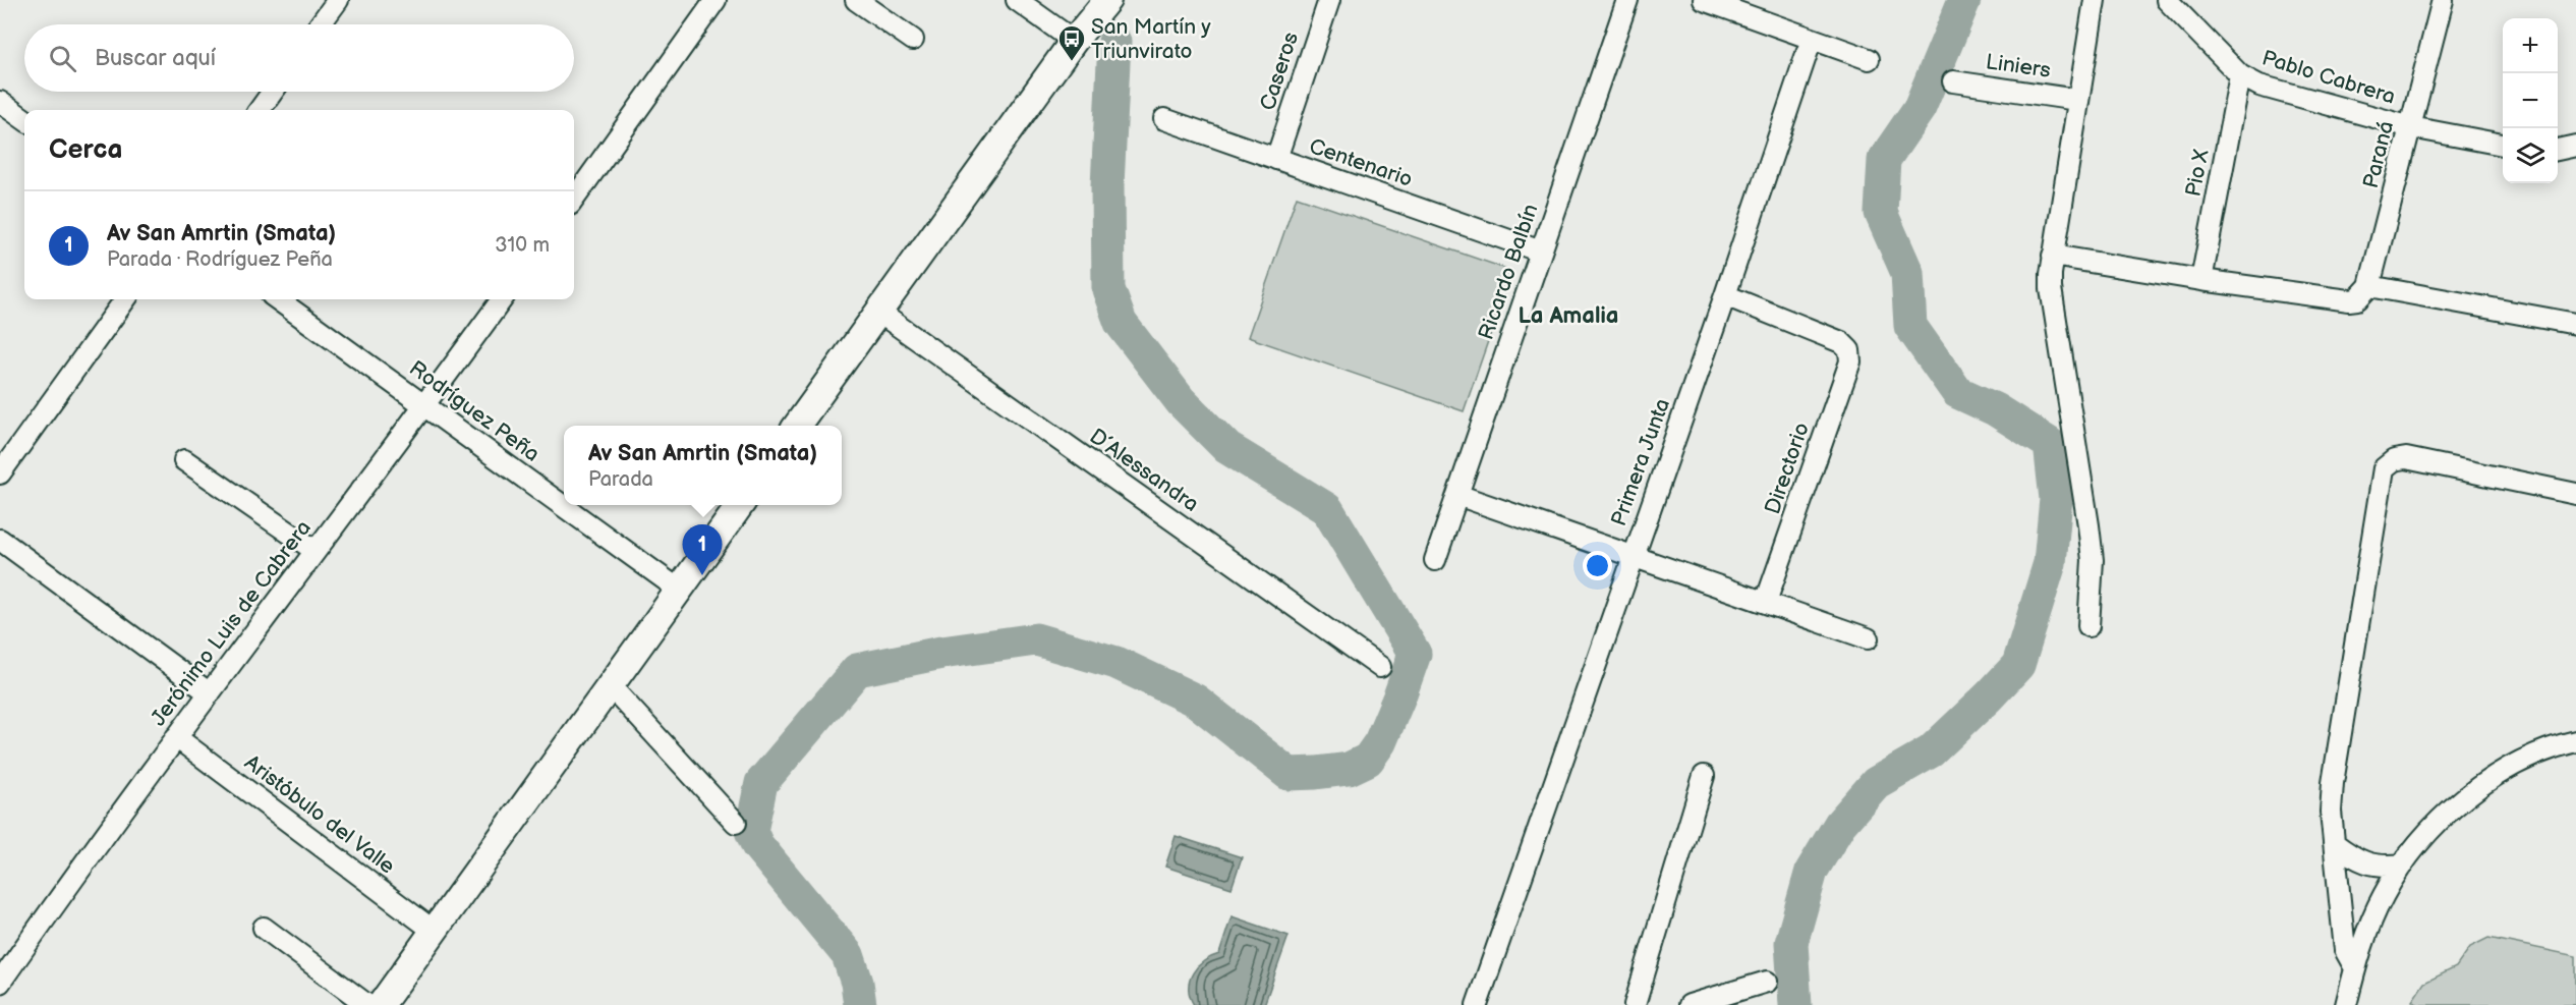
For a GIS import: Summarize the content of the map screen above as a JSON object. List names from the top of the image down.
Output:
{
  "streets": {
    "street": [
      "Liniers",
      "Caseros",
      "Pablo Cabrera",
      "Paraná",
      "Centenario",
      "Pio X",
      "Ricardo Balbín",
      "Rodríguez Peña",
      "Primera Junta",
      "Directorio",
      "D´Alessandra",
      "Jerónimo Luis de Cabrera",
      "Aristóbulo del Valle"
    ]
  },
  "crossings": [
    ["Caseros", "Centenario"],
    ["Pablo Cabrera", "Paraná"],
    ["Pablo Cabrera", "Pio X"],
    ["Centenario", "Ricardo Balbín"],
    ["Rodríguez Peña", "Jerónimo Luis de Cabrera"],
    ["Primera Junta", "Directorio"],
    ["Jerónimo Luis de Cabrera", "Aristóbulo del Valle"]
  ],
  "districts": ["La Amalia"],
  "places": {
    "bus stop": ["San Martín y Triunvirato"]
  },
  "page": {
    "map_buttons": ["+", "−"],
    "search": "Buscar aquí",
    "heading": "Cerca",
    "list": [
      {
        "mark": "1",
        "name": "Av San Amrtin (Smata)",
        "note": "Parada · Rodríguez Peña",
        "value": "310 m"
      }
    ],
    "popup": ["Av San Amrtin (Smata)", "Parada"],
    "pins": "1"
  }
}
